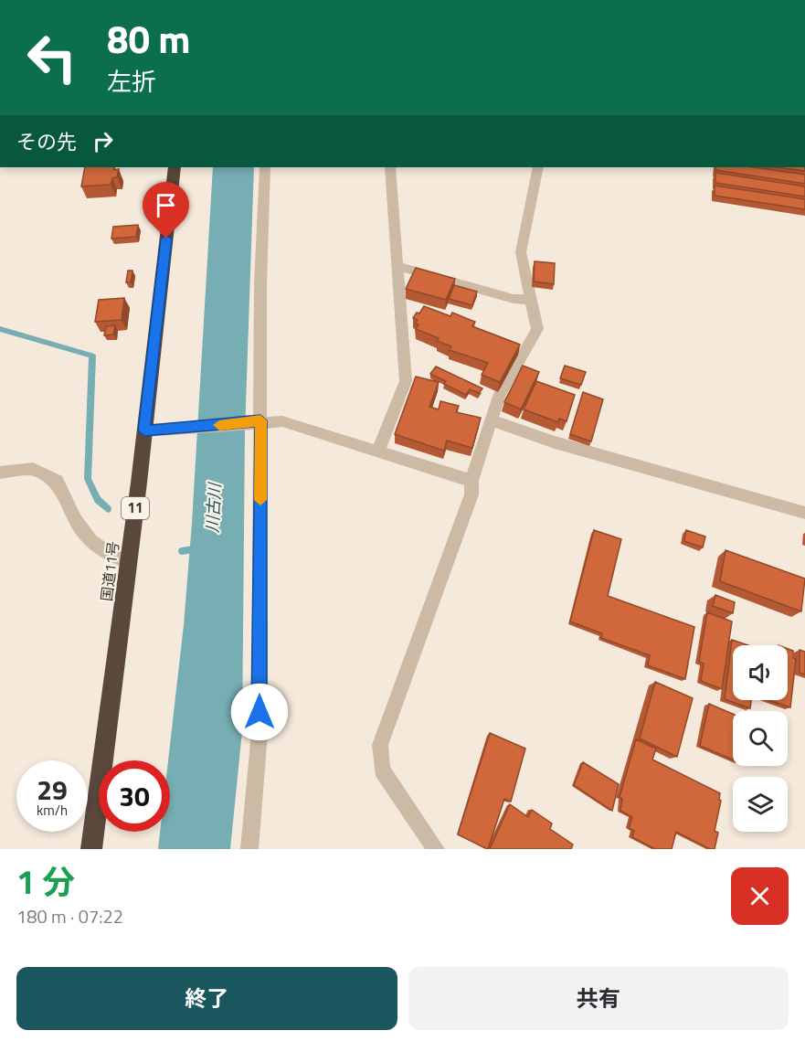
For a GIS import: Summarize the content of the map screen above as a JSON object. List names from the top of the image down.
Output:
{
  "streets": {
    "highway": ["11", "国道11号"]
  },
  "water": ["川古川"],
  "page": {
    "turn": ["80 m", "左折"],
    "then": "その先",
    "speed": "29 km/h",
    "limit": "30",
    "heading": ["1 分", "180 m · 07:22"],
    "buttons": ["終了", "共有"]
  }
}
